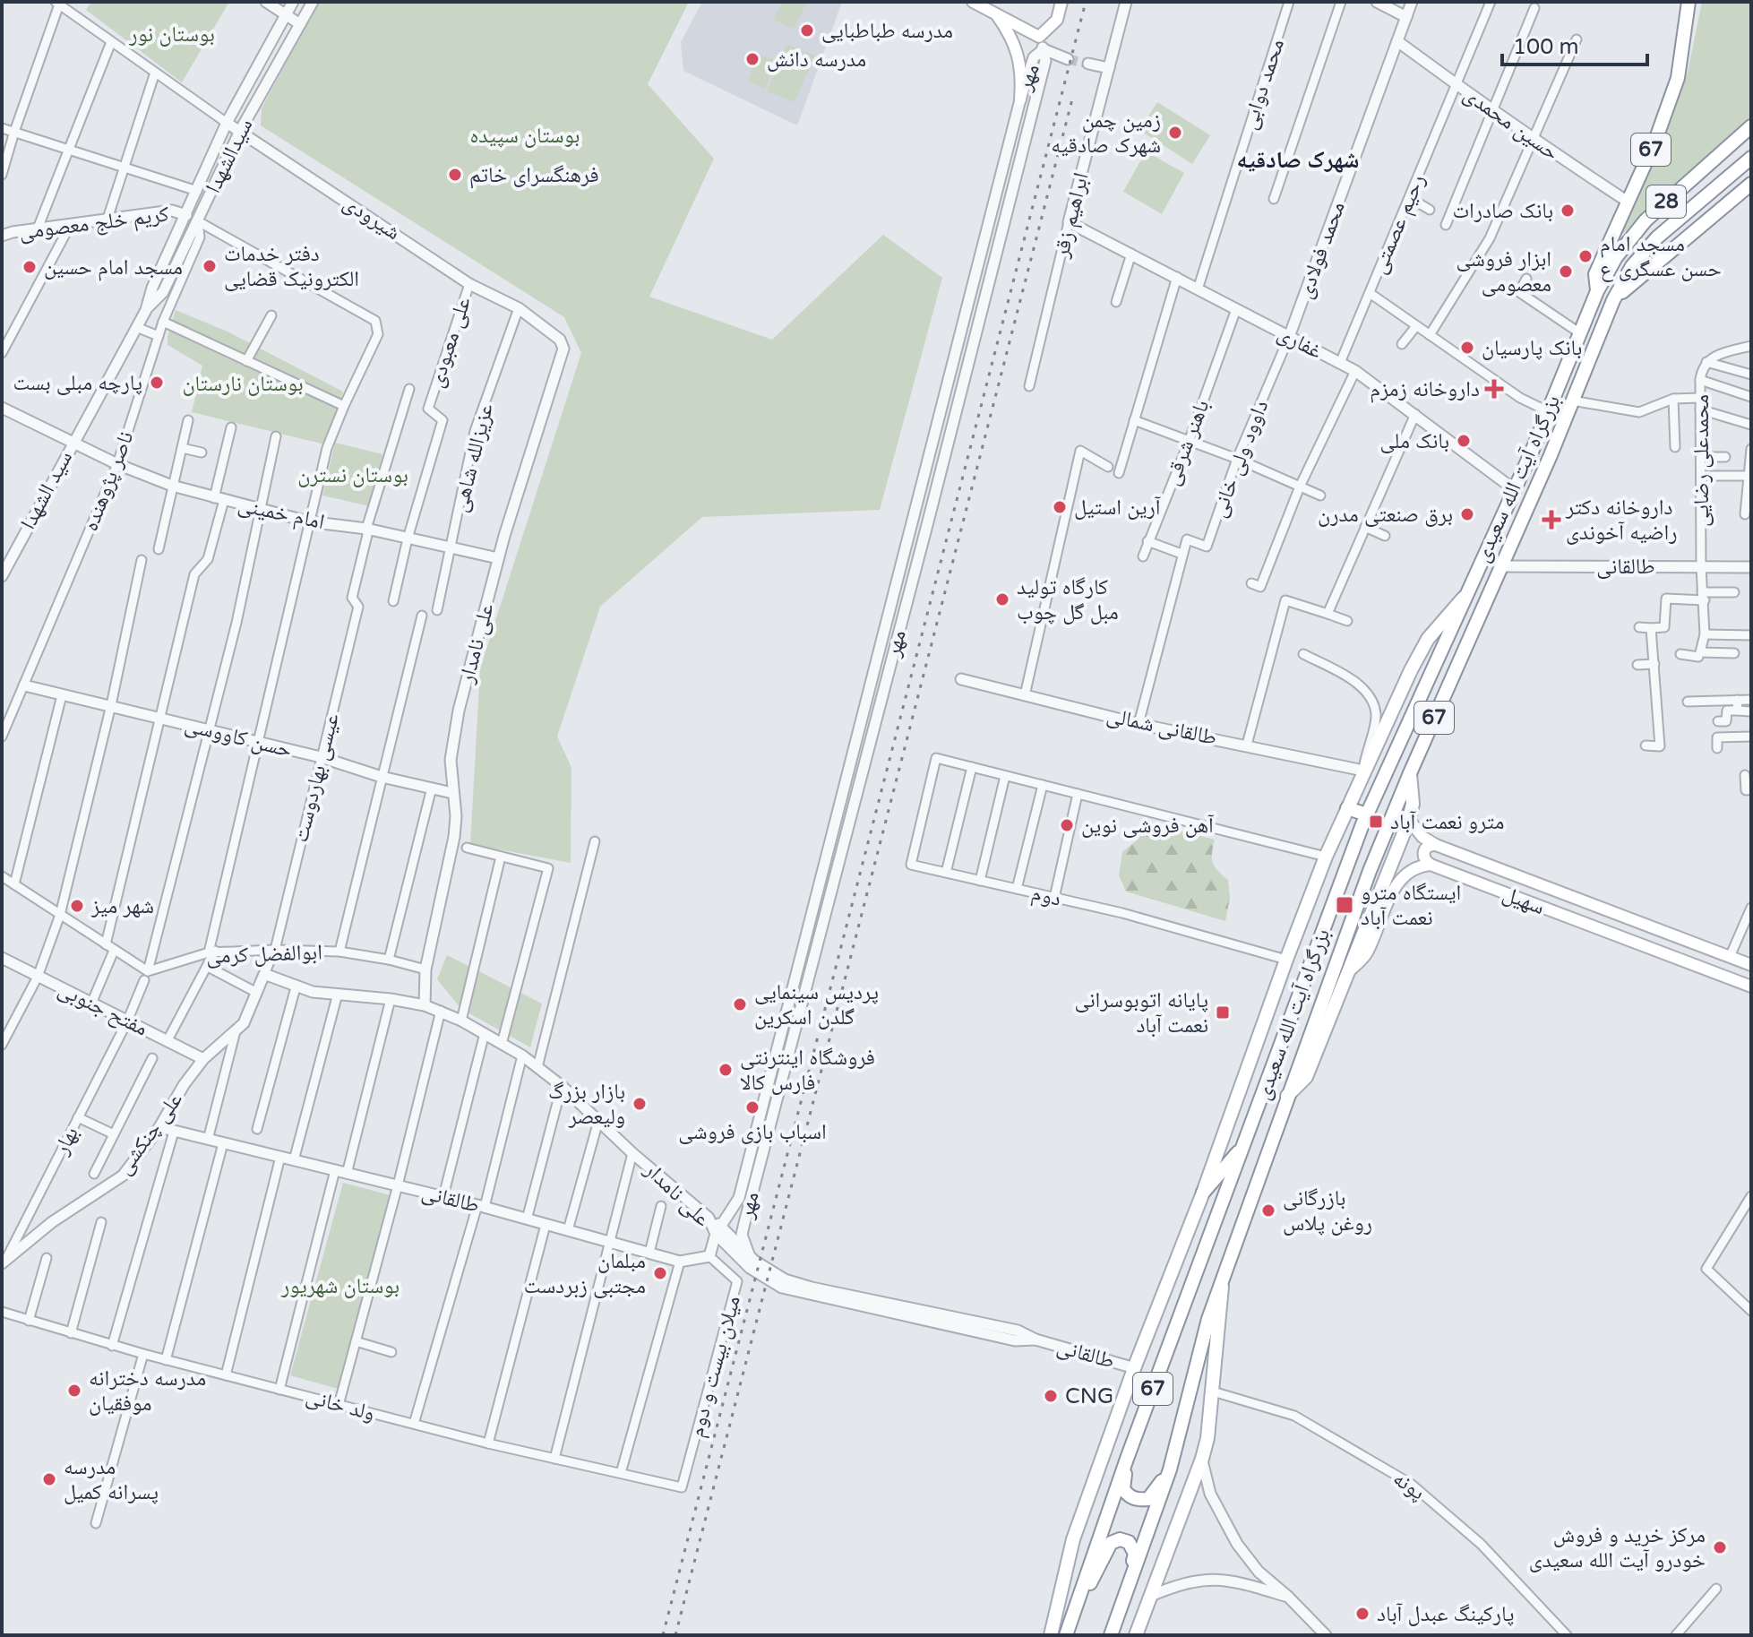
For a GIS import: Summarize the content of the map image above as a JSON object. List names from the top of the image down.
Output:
{
  "streets": {
    "main road": [
      "مهر",
      "67",
      "28",
      "بزرگراه آیت الله سعیدی",
      "سهیل"
    ],
    "street": [
      "محمد دوابی",
      "حسین محمدی",
      "سیدالشهدا",
      "ابراهیم زقر",
      "شیرودی",
      "کریم خلج معصومی",
      "رحیم عصمتی",
      "محمد فولادی",
      "علی معبودی",
      "غفاری",
      "باهنر شرقی",
      "عزیزالله شاهی",
      "داوود ولی خانی",
      "محمدعلی رضایی",
      "ناصر پژوهنده",
      "سید الشهدا",
      "امام خمینی",
      "طالقانی",
      "علی نامدار",
      "طالقانی شمالی",
      "حسن کاووسی",
      "عیسی بهاردوست",
      "دوم",
      "ابوالفضل کرمی",
      "مفتح جنوبی",
      "علی چنکشی",
      "بهار",
      "میلان بیست و دوم",
      "ولد خانی",
      "پونه"
    ]
  },
  "crossings": [
    ["مهر", "طالقانی"],
    ["مهر", "علی نامدار"],
    ["محمد دوابی", "غفاری"],
    ["حسین محمدی", "رحیم عصمتی"],
    ["حسین محمدی", "محمد فولادی"],
    ["حسین محمدی", "بزرگراه آیت الله سعیدی"],
    ["سیدالشهدا", "شیرودی"],
    ["سیدالشهدا", "کریم خلج معصومی"],
    ["سیدالشهدا", "ناصر پژوهنده"],
    ["سیدالشهدا", "سید الشهدا"],
    ["سیدالشهدا", "امام خمینی"],
    ["28", "بزرگراه آیت الله سعیدی"],
    ["ابراهیم زقر", "غفاری"],
    ["شیرودی", "علی معبودی"],
    ["شیرودی", "عزیزالله شاهی"],
    ["شیرودی", "علی نامدار"],
    ["رحیم عصمتی", "غفاری"],
    ["محمد فولادی", "غفاری"],
    ["محمد فولادی", "داوود ولی خانی"],
    ["علی معبودی", "امام خمینی"],
    ["غفاری", "باهنر شرقی"],
    ["غفاری", "داوود ولی خانی"],
    ["غفاری", "بزرگراه آیت الله سعیدی"],
    ["عزیزالله شاهی", "امام خمینی"],
    ["عزیزالله شاهی", "علی نامدار"],
    ["محمدعلی رضایی", "طالقانی"],
    ["بزرگراه آیت الله سعیدی", "طالقانی"],
    ["ناصر پژوهنده", "امام خمینی"],
    ["ناصر پژوهنده", "حسن کاووسی"],
    ["سید الشهدا", "امام خمینی"],
    ["امام خمینی", "علی نامدار"],
    ["امام خمینی", "عیسی بهاردوست"],
    ["امام خمینی", "بهار"],
    ["طالقانی", "علی نامدار"],
    ["طالقانی", "علی چنکشی"],
    ["طالقانی", "میلان بیست و دوم"],
    ["علی نامدار", "حسن کاووسی"],
    ["علی نامدار", "عیسی بهاردوست"],
    ["علی نامدار", "ابوالفضل کرمی"],
    ["علی نامدار", "علی چنکشی"],
    ["حسن کاووسی", "عیسی بهاردوست"],
    ["حسن کاووسی", "بهار"],
    ["عیسی بهاردوست", "ابوالفضل کرمی"],
    ["عیسی بهاردوست", "علی چنکشی"],
    ["ابوالفضل کرمی", "بهار"],
    ["مفتح جنوبی", "علی چنکشی"],
    ["مفتح جنوبی", "بهار"],
    ["علی چنکشی", "بهار"],
    ["میلان بیست و دوم", "ولد خانی"]
  ],
  "districts": ["شهرک صادقیه"],
  "parks": [
    "بوستان نور",
    "بوستان سپیده",
    "بوستان نارستان",
    "بوستان نسترن",
    "بوستان شهریور"
  ],
  "places": {
    "other": [
      "مدرسه طباطبایی",
      "مدرسه دانش",
      "زمین چمن شهرک صادقیه",
      "فرهنگسرای خاتم",
      "بانک صادرات",
      "مسجد امام حسن عسگری ع",
      "دفتر خدمات الکترونیک قضایی",
      "مسجد امام حسین",
      "ابزار فروشی معصومی",
      "بانک پارسیان",
      "پارچه مبلی بست",
      "بانک ملی",
      "آرین استیل",
      "برق صنعتی مدرن",
      "کارگاه تولید مبل گل چوب",
      "آهن فروشی نوین",
      "شهر میز",
      "پردیس سینمایی گلدن اسکرین",
      "فروشگاه اینترنتی فارس کالا",
      "بازار بزرگ ولیعصر",
      "اسباب بازی فروشی",
      "بازرگانی روغن پلاس",
      "مبلمان مجتبی زبردست",
      "مدرسه دخترانه موفقیان",
      "CNG",
      "مدرسه پسرانه کمیل",
      "مرکز خرید و فروش خودرو آیت الله سعیدی",
      "پارکینگ عبدل آباد"
    ],
    "health": ["داروخانه زمزم", "داروخانه دکتر راضیه آخوندی"],
    "transit": ["مترو نعمت آباد", "ایستگاه مترو نعمت آباد", "پایانه اتوبوسرانی نعمت آباد"]
  },
  "scale_bar": "100 m"
}
